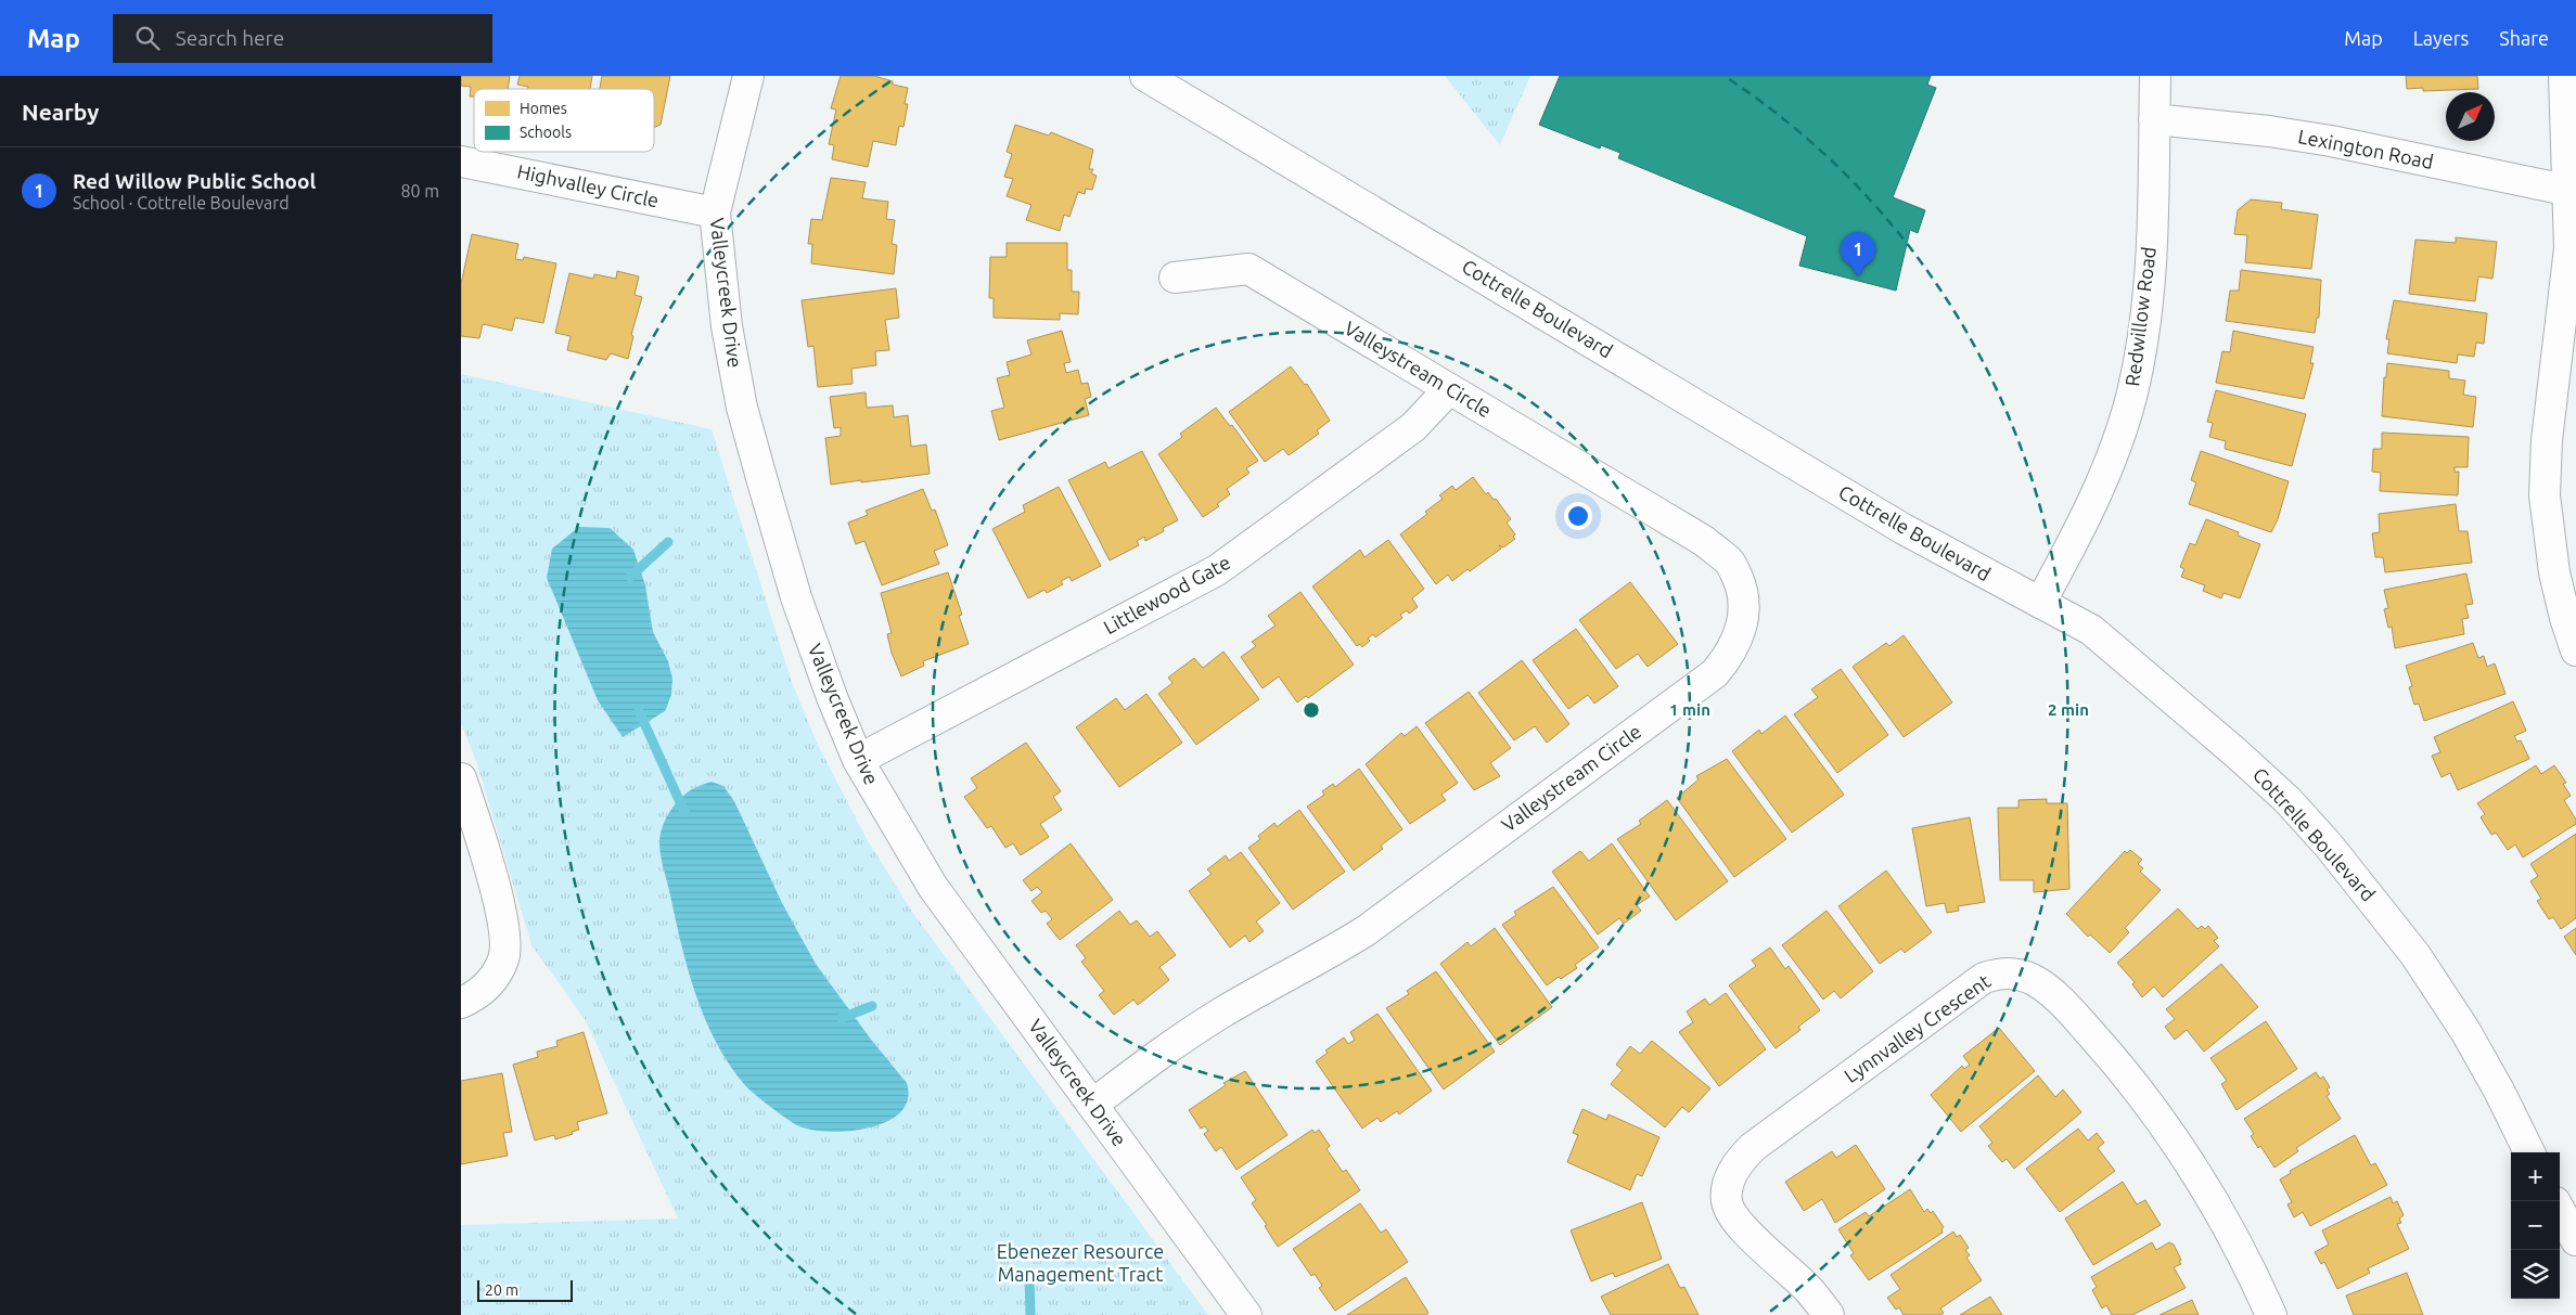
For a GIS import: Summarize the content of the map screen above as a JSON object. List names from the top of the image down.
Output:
{
  "streets": {
    "street": [
      "Lexington Road",
      "Highvalley Circle",
      "Valleycreek Drive",
      "Cottrelle Boulevard",
      "Redwillow Road",
      "Valleystream Circle",
      "Littlewood Gate",
      "Lynnvalley Crescent"
    ]
  },
  "crossings": [
    ["Lexington Road", "Redwillow Road"],
    ["Highvalley Circle", "Valleycreek Drive"],
    ["Valleycreek Drive", "Valleystream Circle"],
    ["Valleycreek Drive", "Littlewood Gate"],
    ["Cottrelle Boulevard", "Redwillow Road"],
    ["Valleystream Circle", "Littlewood Gate"]
  ],
  "parks": ["Ebenezer Resource Management Tract"],
  "legend": ["Homes", "Schools"],
  "scale_bar": "20 m",
  "north": "top right",
  "page": {
    "header": "Map",
    "search": "Search here",
    "nav": ["Map", "Layers", "Share"],
    "heading": "Nearby",
    "list": [
      {
        "mark": "1",
        "name": "Red Willow Public School",
        "note": "School · Cottrelle Boulevard",
        "value": "80 m"
      }
    ],
    "pins": "1",
    "map_buttons": ["+", "−"],
    "scale": "20 m"
  },
  "rings": ["1 min", "2 min"]
}
